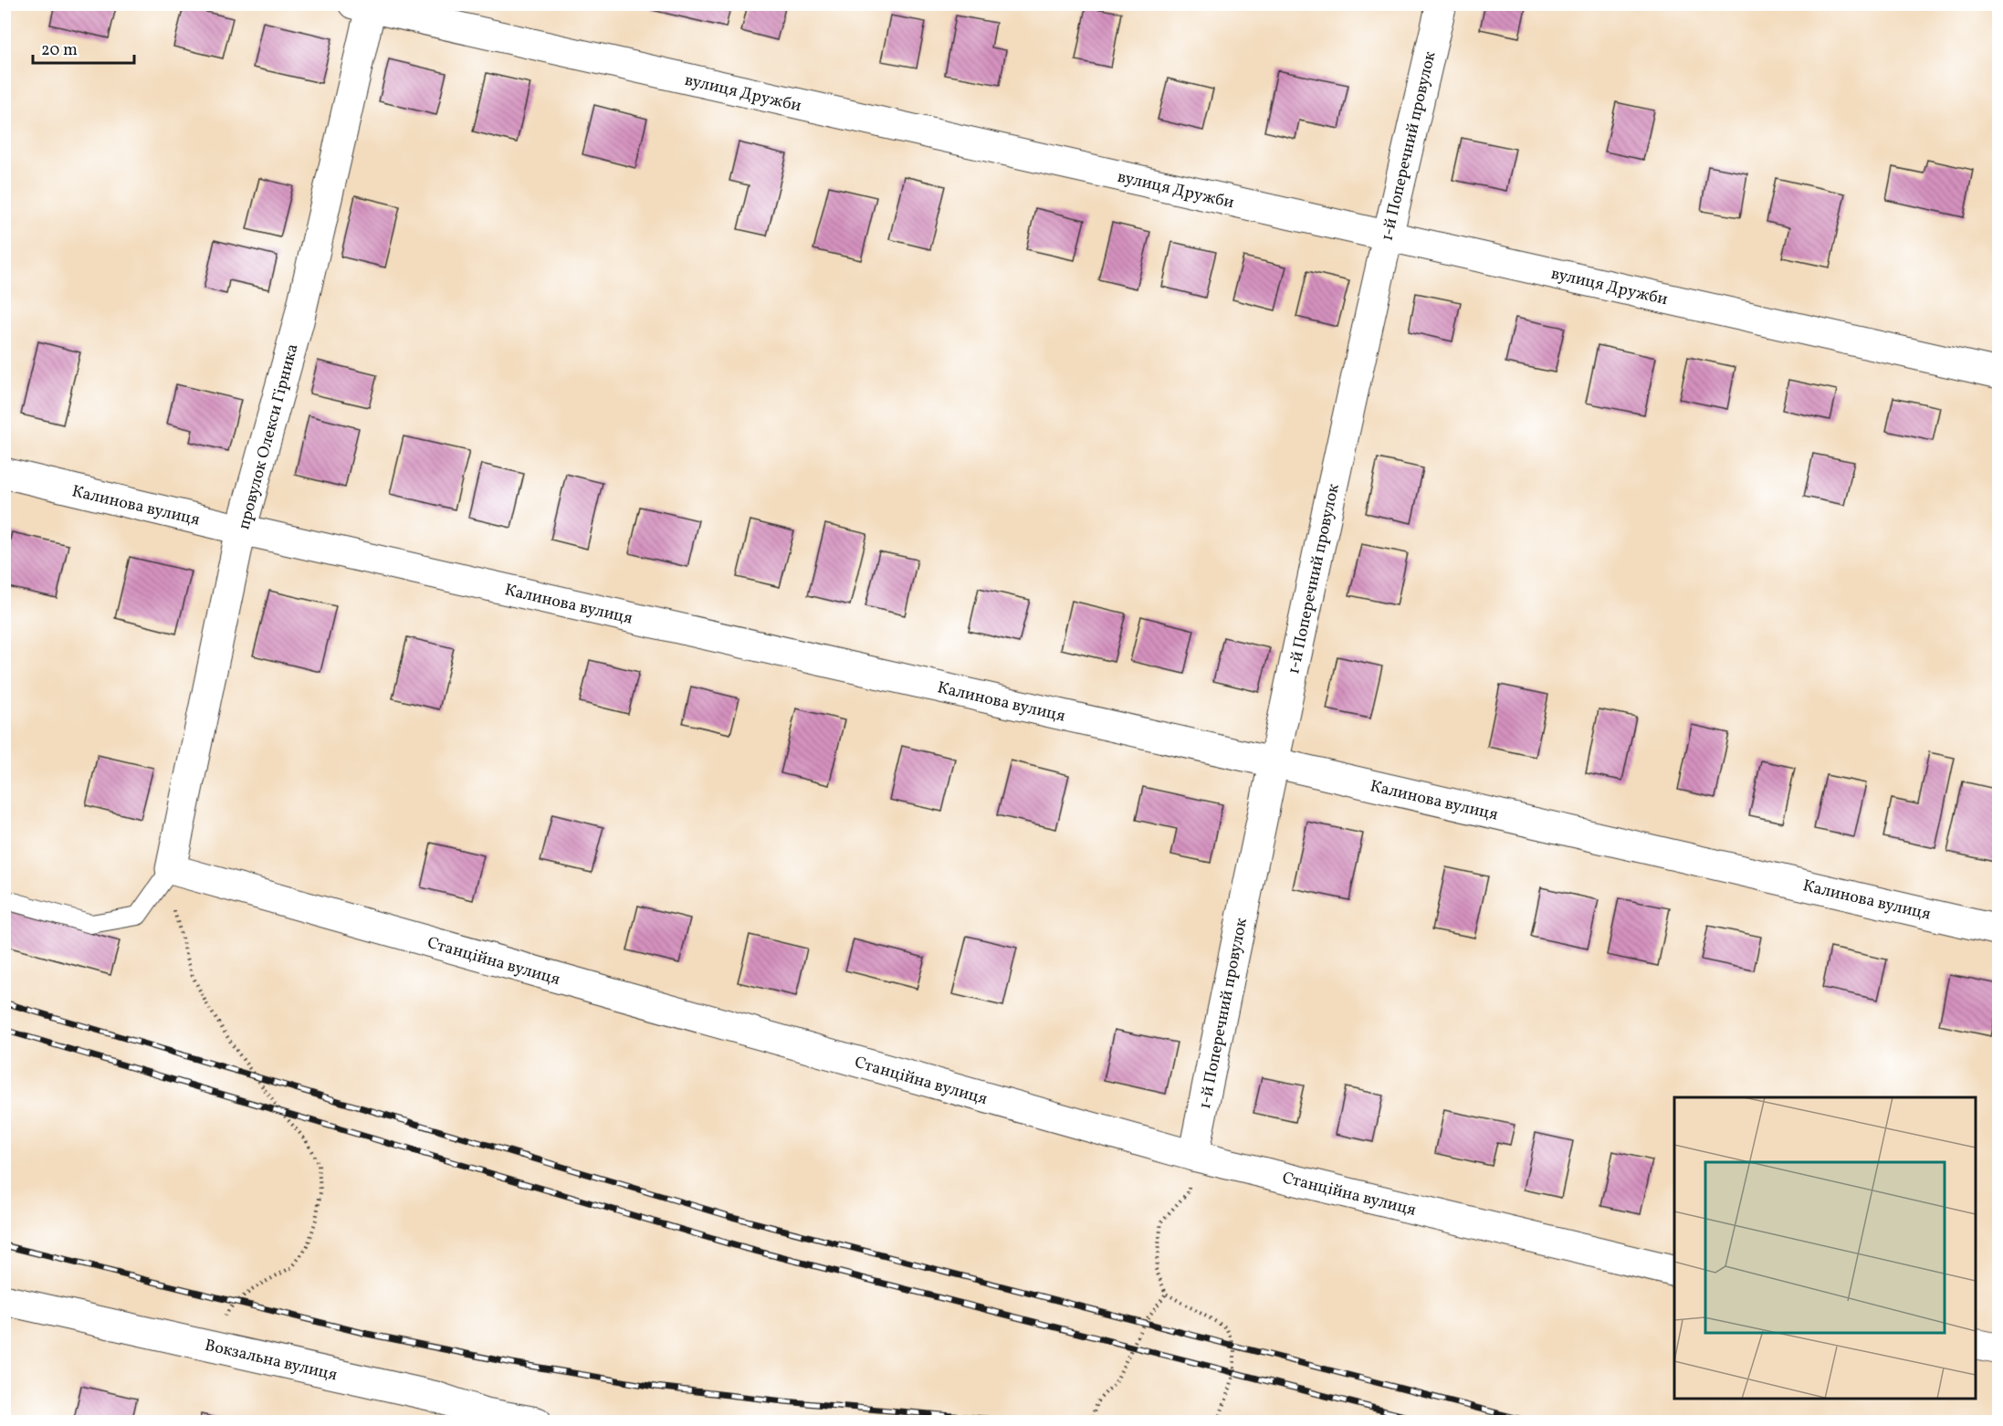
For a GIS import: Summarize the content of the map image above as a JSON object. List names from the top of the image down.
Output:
{
  "streets": {
    "street": [
      "вулиця Дружби",
      "1-й Поперечний провулок",
      "провулок Олекси Гірника",
      "Калинова вулиця",
      "Станційна вулиця",
      "Вокзальна вулиця"
    ]
  },
  "crossings": [
    ["вулиця Дружби", "1-й Поперечний провулок"],
    ["вулиця Дружби", "провулок Олекси Гірника"],
    ["1-й Поперечний провулок", "Калинова вулиця"],
    ["1-й Поперечний провулок", "Станційна вулиця"],
    ["провулок Олекси Гірника", "Калинова вулиця"],
    ["провулок Олекси Гірника", "Станційна вулиця"]
  ],
  "scale_bar": "20 m"
}
